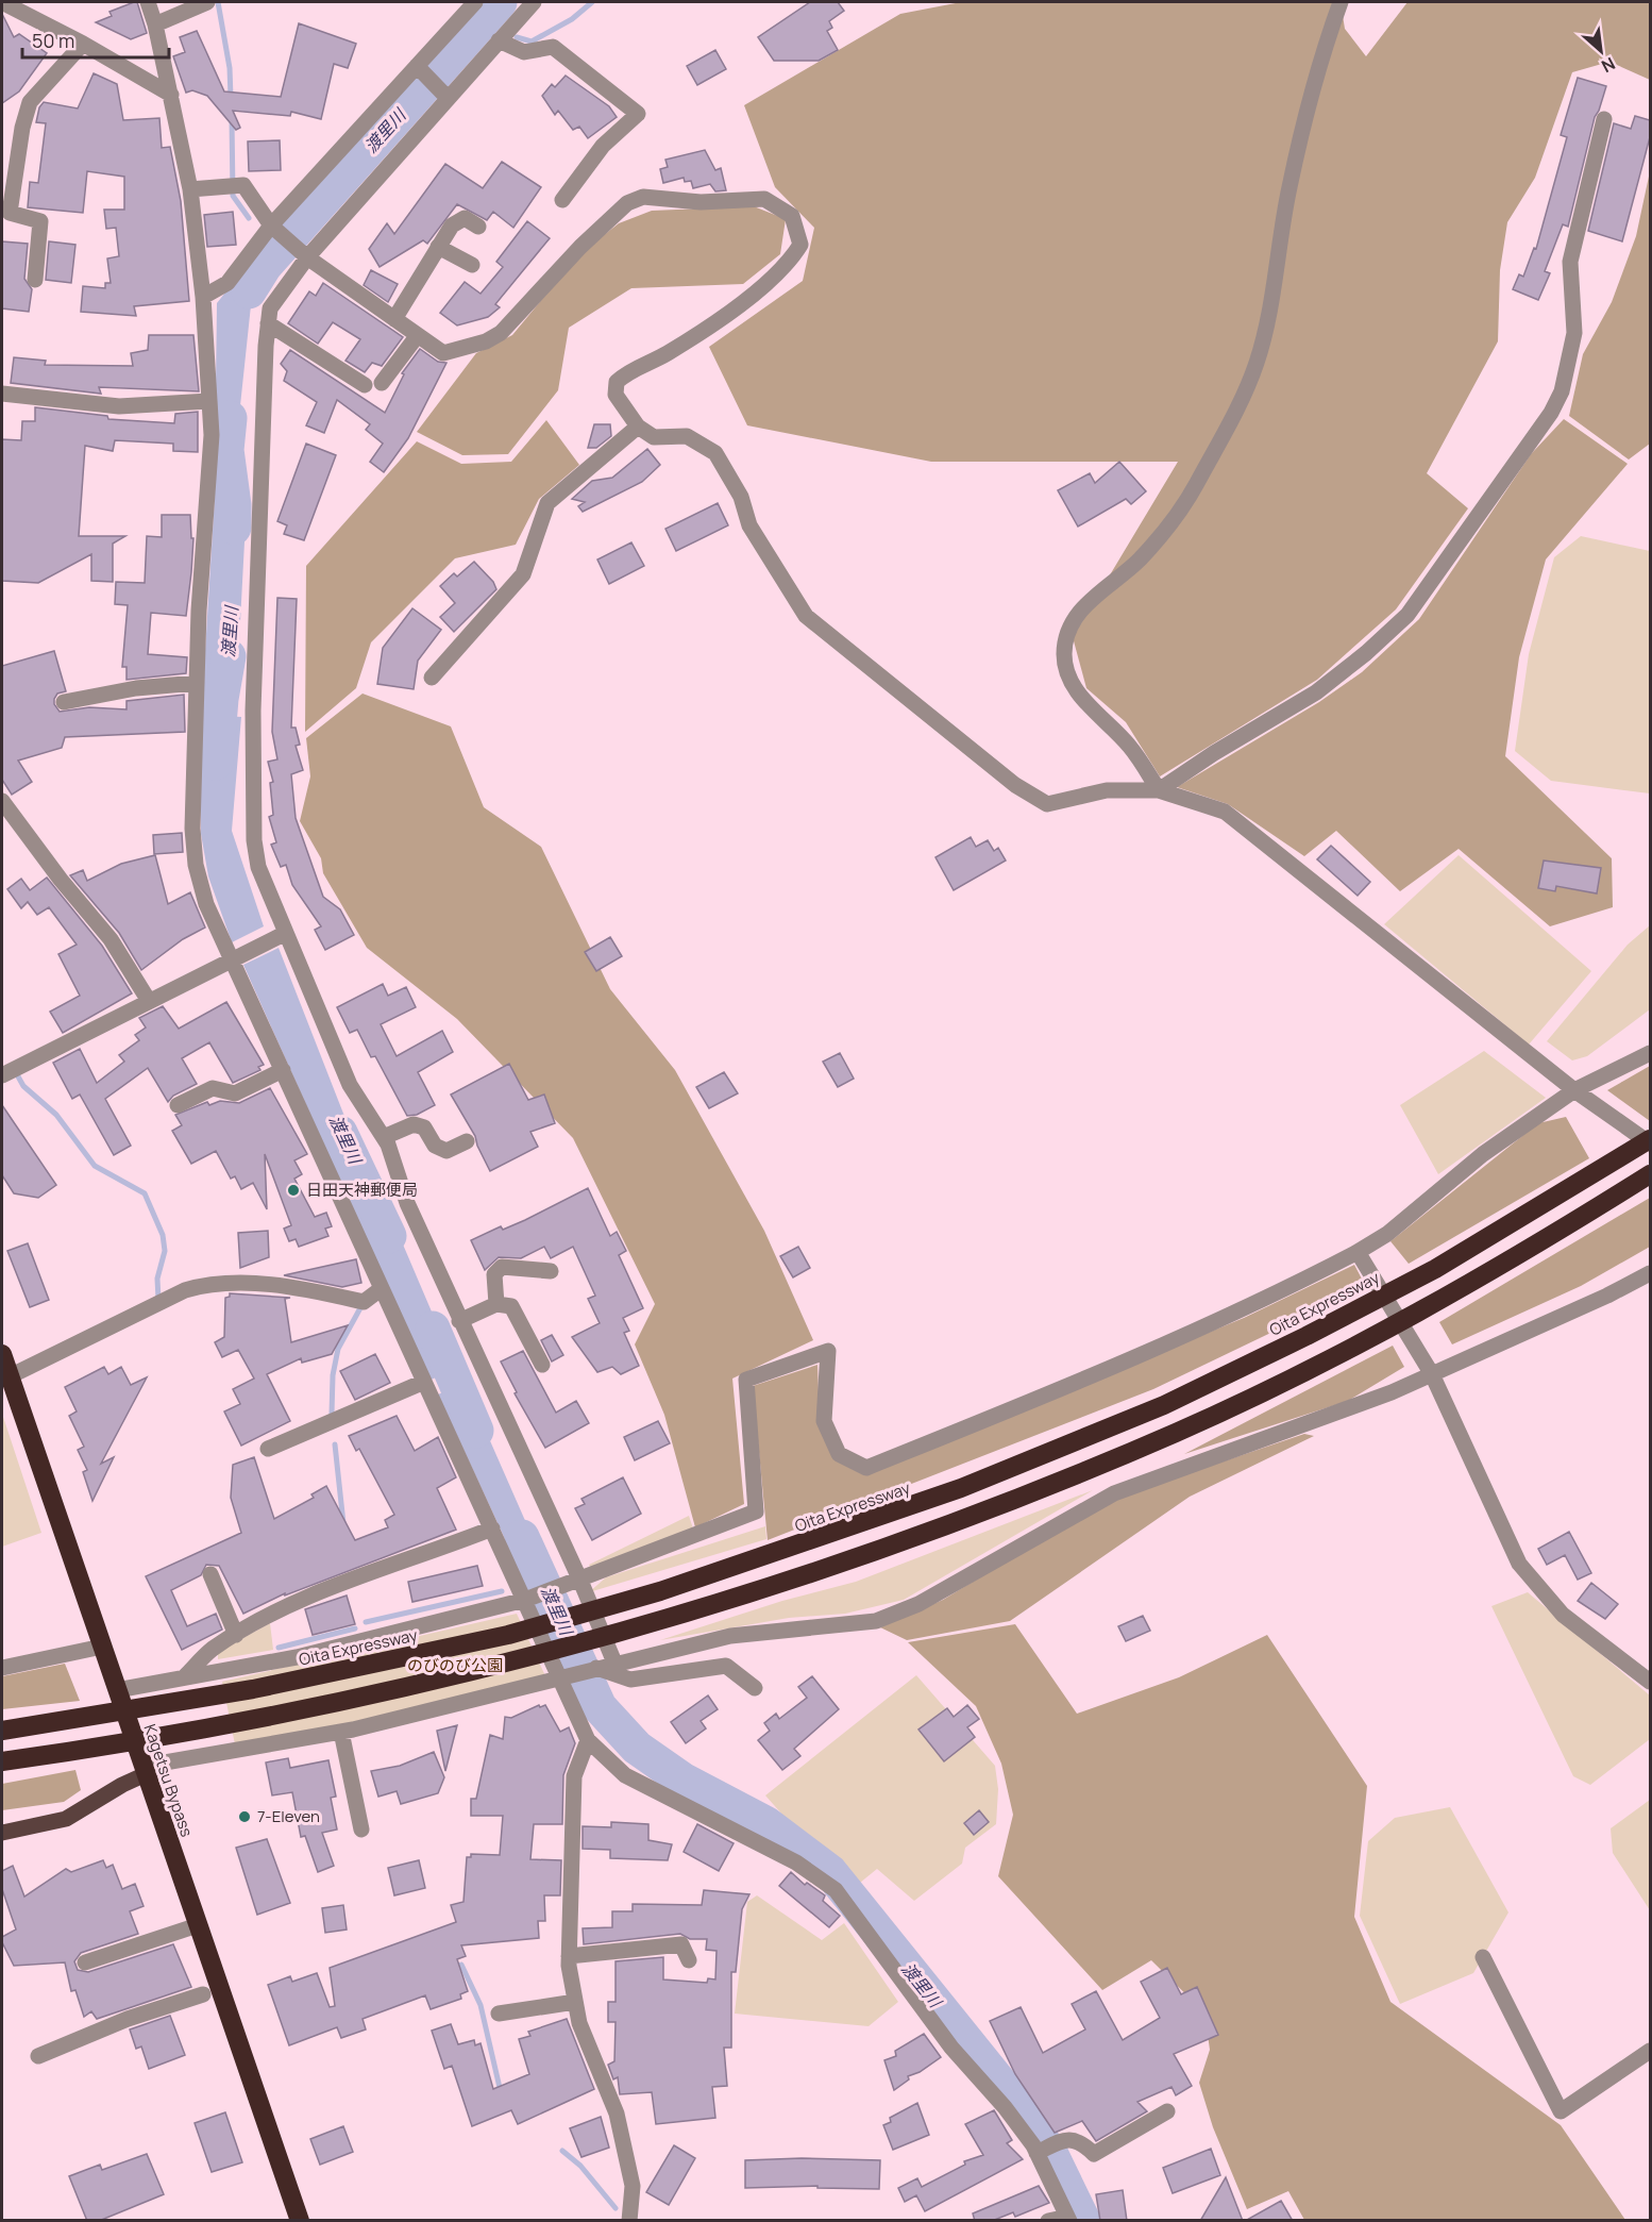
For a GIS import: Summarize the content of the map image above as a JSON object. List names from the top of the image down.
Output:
{
  "streets": {
    "highway": ["Oita Expressway", "Kagetsu Bypass"]
  },
  "water": ["渡里川"],
  "parks": ["のびのび公園"],
  "places": ["日田天神郵便局", "7-Eleven"],
  "scale_bar": "50 m",
  "north": "bottom right"
}
